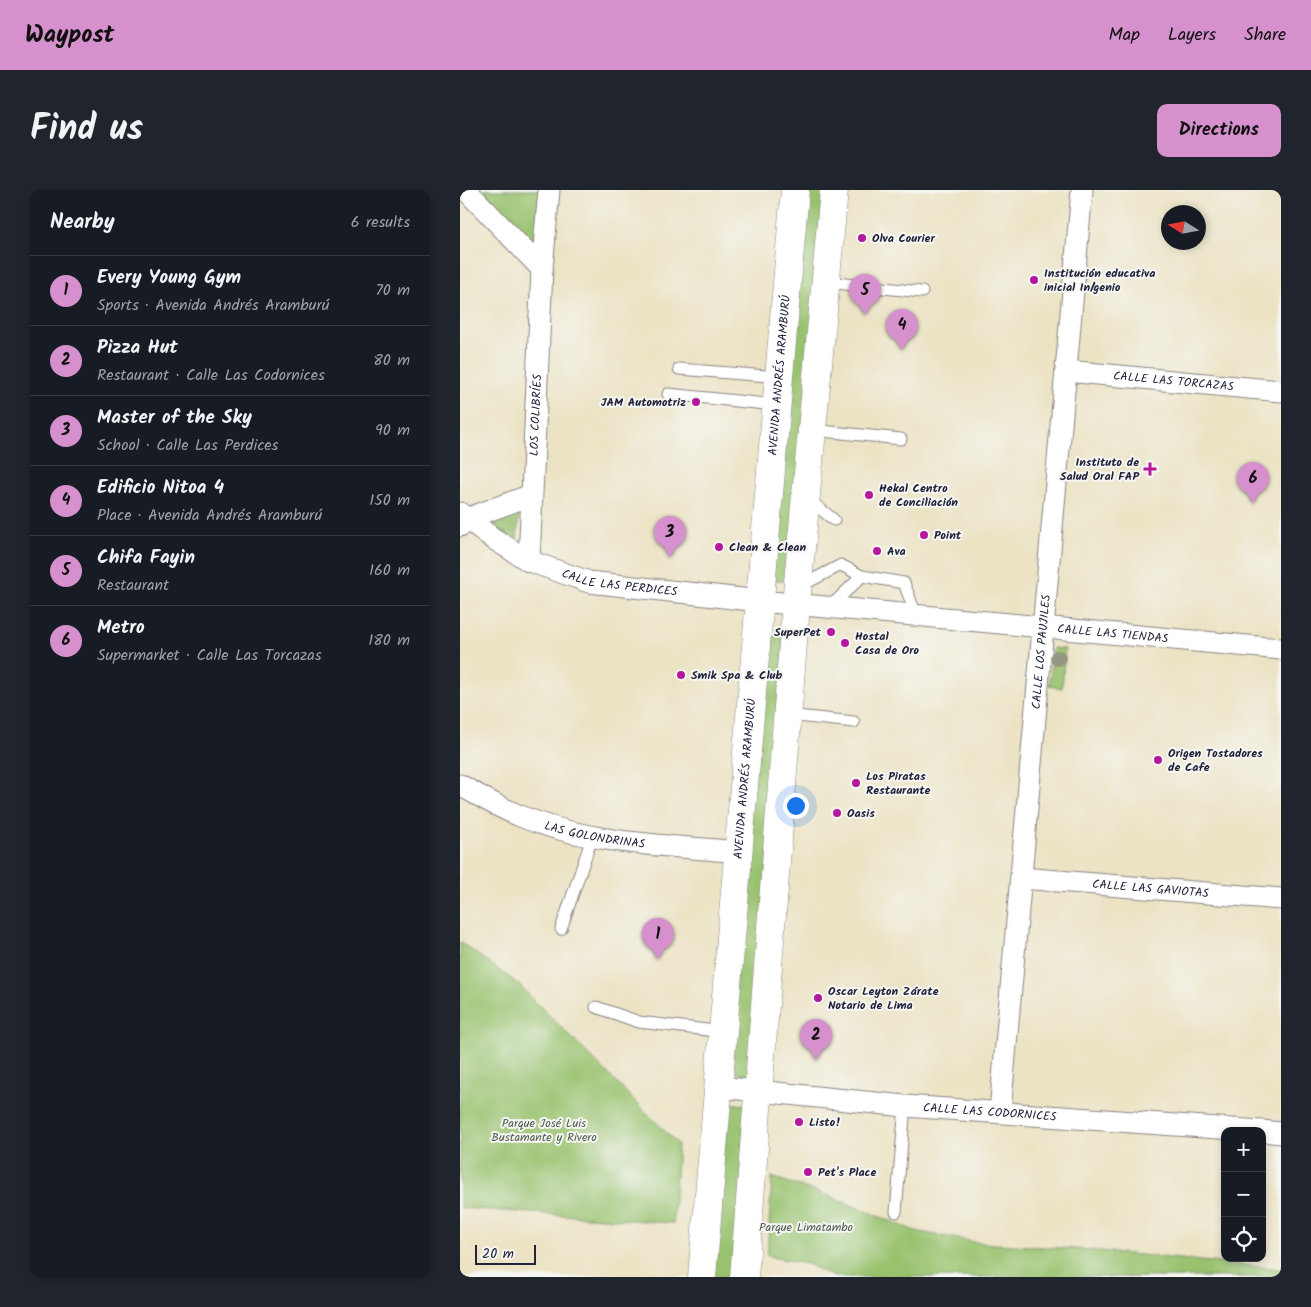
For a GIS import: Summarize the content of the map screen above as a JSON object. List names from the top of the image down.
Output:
{
  "streets": {
    "main road": ["AVENIDA ANDRÉS ARAMBURÚ"],
    "street": [
      "CALLE LAS TORCAZAS",
      "LOS COLIBRÍES",
      "CALLE LAS PERDICES",
      "CALLE LAS TIENDAS",
      "CALLE LOS PAUJILES",
      "LAS GOLONDRINAS",
      "CALLE LAS GAVIOTAS",
      "CALLE LAS CODORNICES"
    ]
  },
  "crossings": [
    ["AVENIDA ANDRÉS ARAMBURÚ", "CALLE LAS PERDICES"],
    ["AVENIDA ANDRÉS ARAMBURÚ", "LAS GOLONDRINAS"],
    ["AVENIDA ANDRÉS ARAMBURÚ", "CALLE LAS CODORNICES"],
    ["CALLE LAS TORCAZAS", "CALLE LOS PAUJILES"],
    ["LOS COLIBRÍES", "CALLE LAS PERDICES"],
    ["CALLE LAS PERDICES", "CALLE LAS TIENDAS"],
    ["CALLE LAS TIENDAS", "CALLE LOS PAUJILES"],
    ["CALLE LOS PAUJILES", "CALLE LAS GAVIOTAS"],
    ["CALLE LOS PAUJILES", "CALLE LAS CODORNICES"]
  ],
  "parks": ["Parque José Luis Bustamante y Rivero", "Parque Limatambo"],
  "places": {
    "other": [
      "Olva Courier",
      "Institución educativa inicial In/genio",
      "JAM Automotriz",
      "Hekal Centro de Conciliación",
      "Point",
      "Clean & Clean",
      "Ava",
      "SuperPet",
      "Hostal Casa de Oro",
      "Smik Spa & Club",
      "Origen Tostadores de Cafe",
      "Los Piratas Restaurante",
      "Oasis",
      "Oscar Leyton Zárate Notario de Lima",
      "Listo!",
      "Pet's Place"
    ],
    "health": ["Instituto de Salud Oral FAP"]
  },
  "scale_bar": "20 m",
  "north": "left",
  "page": {
    "header": "Waypost",
    "nav": ["Map", "Layers", "Share"],
    "title": "Find us",
    "buttons": "Directions",
    "heading": ["Nearby", "6 results"],
    "list": [
      {
        "mark": "1",
        "name": "Every Young Gym",
        "note": "Sports · Avenida Andrés Aramburú",
        "value": "70 m"
      },
      {
        "mark": "2",
        "name": "Pizza Hut",
        "note": "Restaurant · Calle Las Codornices",
        "value": "80 m"
      },
      {
        "mark": "3",
        "name": "Master of the Sky",
        "note": "School · Calle Las Perdices",
        "value": "90 m"
      },
      {
        "mark": "4",
        "name": "Edificio Nitoa 4",
        "note": "Place · Avenida Andrés Aramburú",
        "value": "150 m"
      },
      {
        "mark": "5",
        "name": "Chifa Fayin",
        "note": "Restaurant",
        "value": "160 m"
      },
      {
        "mark": "6",
        "name": "Metro",
        "note": "Supermarket · Calle Las Torcazas",
        "value": "180 m"
      }
    ],
    "pins": [
      "5",
      "4",
      "6",
      "3",
      "1",
      "2"
    ],
    "map_buttons": ["+", "−"],
    "scale": "20 m"
  }
}
